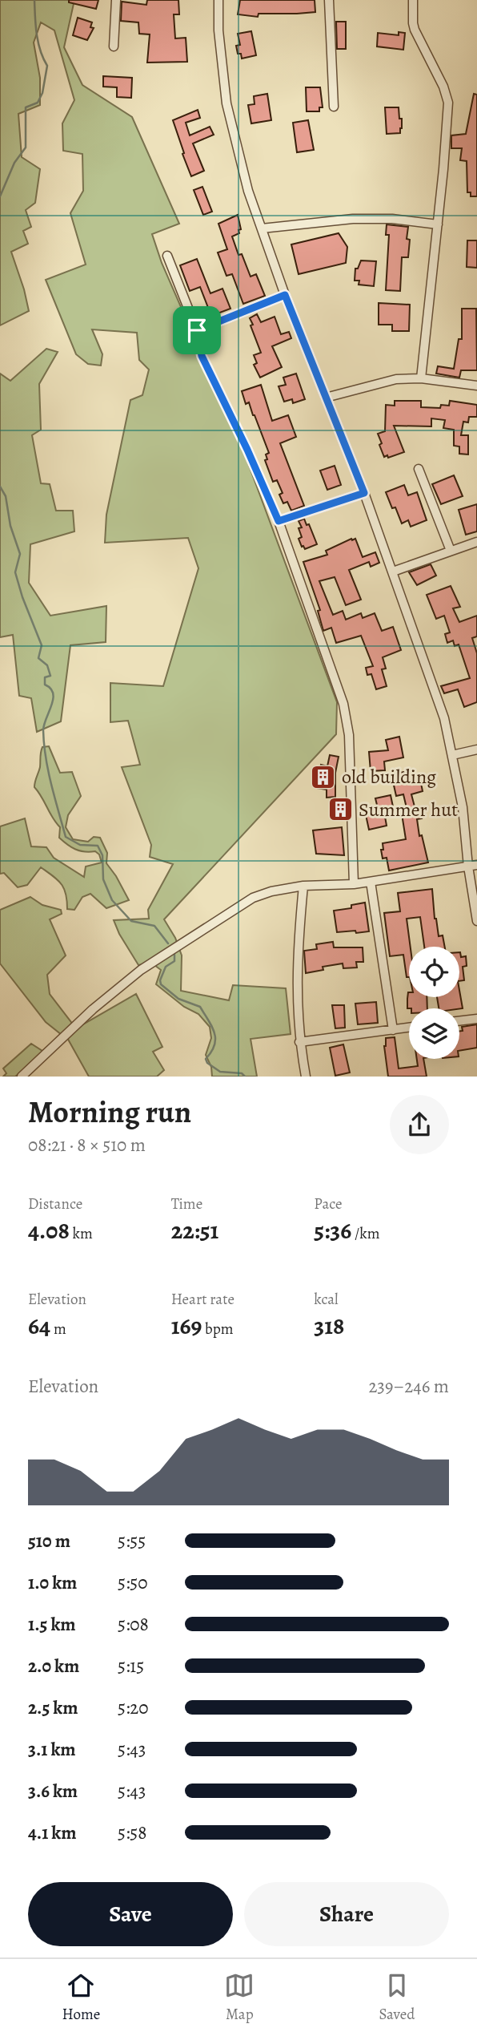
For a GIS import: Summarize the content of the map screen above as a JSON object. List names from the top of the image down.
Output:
{
  "places": {
    "building": ["old building", "Summer hut"]
  },
  "page": {
    "heading": ["Morning run", "08:21 · 8 × 510 m"],
    "stats": [
      ["Distance", "4.08 km"],
      ["Time", "22:51"],
      ["Pace", "5:36 /km"],
      ["Elevation", "64 m"],
      ["Heart rate", "169 bpm"],
      ["kcal", "318"]
    ],
    "chart": ["Elevation", "239–246 m"],
    "list": [
      {
        "name": "510 m",
        "note": "5:55"
      },
      {
        "name": "1.0 km",
        "note": "5:50"
      },
      {
        "name": "1.5 km",
        "note": "5:08"
      },
      {
        "name": "2.0 km",
        "note": "5:15"
      },
      {
        "name": "2.5 km",
        "note": "5:20"
      },
      {
        "name": "3.1 km",
        "note": "5:43"
      },
      {
        "name": "3.6 km",
        "note": "5:43"
      },
      {
        "name": "4.1 km",
        "note": "5:58"
      }
    ],
    "buttons": ["Save", "Share"],
    "tabs": ["Home", "Map", "Saved"]
  }
}
